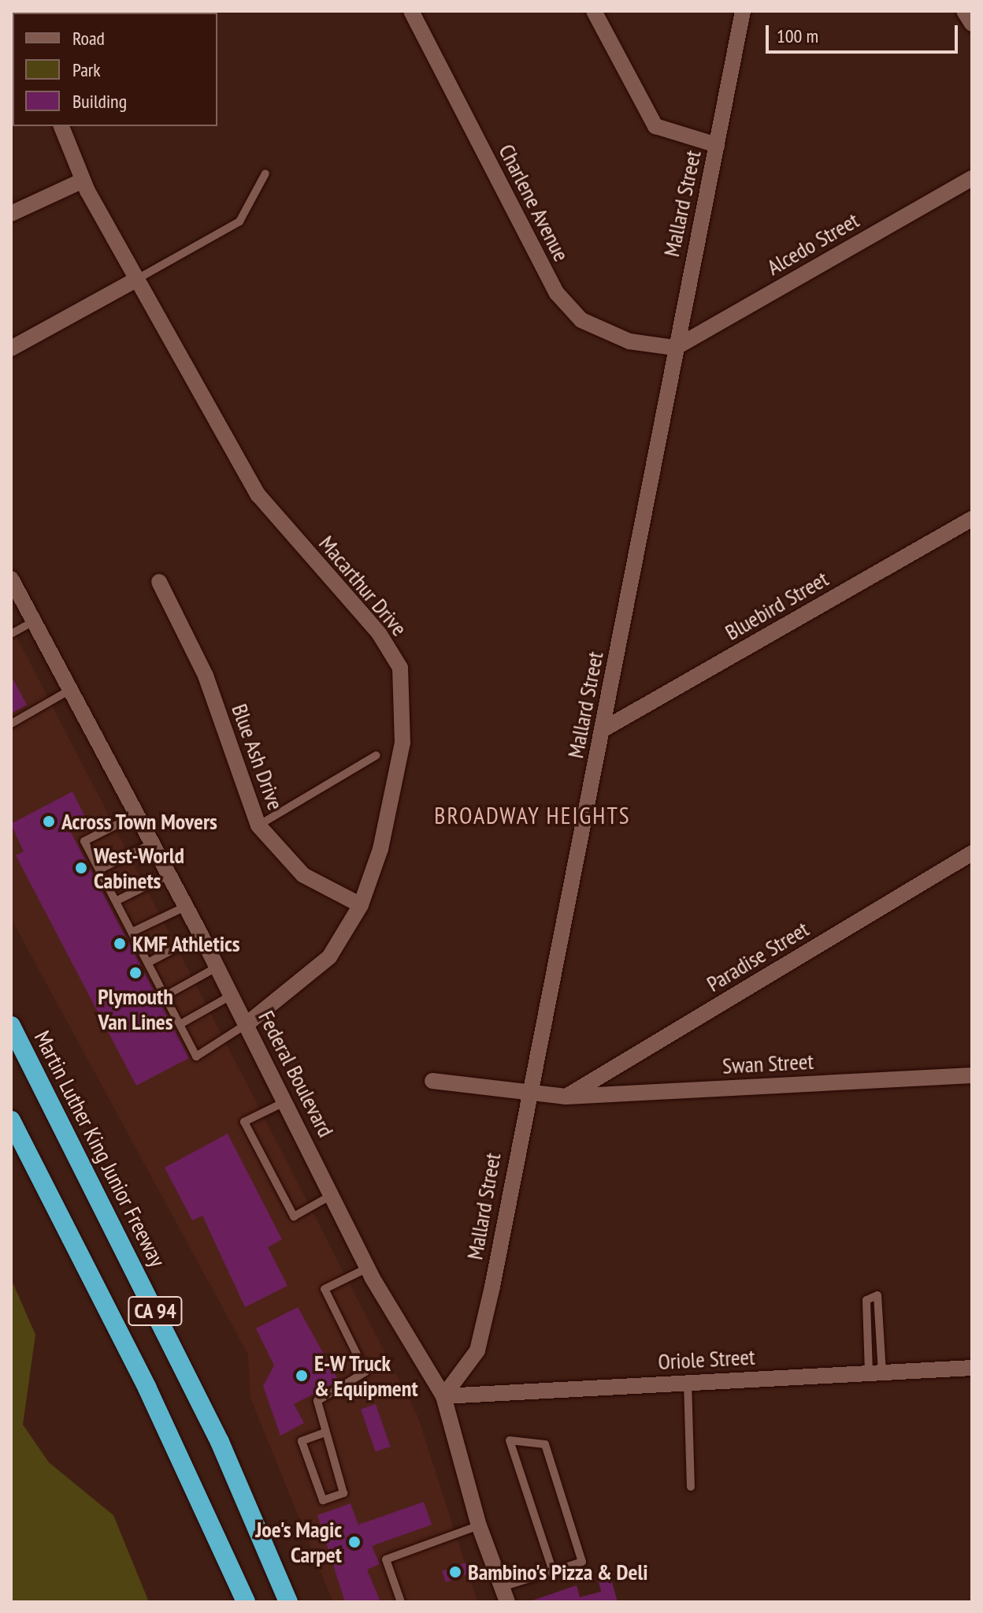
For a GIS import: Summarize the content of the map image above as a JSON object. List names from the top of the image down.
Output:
{
  "streets": {
    "highway": ["Martin Luther King Junior Freeway", "CA 94"],
    "street": [
      "Charlene Avenue",
      "Mallard Street",
      "Alcedo Street",
      "Macarthur Drive",
      "Bluebird Street",
      "Blue Ash Drive",
      "Paradise Street",
      "Swan Street",
      "Federal Boulevard",
      "Oriole Street"
    ]
  },
  "crossings": [
    ["Charlene Avenue", "Mallard Street"],
    ["Charlene Avenue", "Alcedo Street"],
    ["Mallard Street", "Alcedo Street"],
    ["Mallard Street", "Bluebird Street"],
    ["Mallard Street", "Swan Street"],
    ["Mallard Street", "Federal Boulevard"],
    ["Mallard Street", "Oriole Street"],
    ["Macarthur Drive", "Blue Ash Drive"],
    ["Macarthur Drive", "Federal Boulevard"],
    ["Paradise Street", "Swan Street"],
    ["Federal Boulevard", "Oriole Street"]
  ],
  "districts": ["BROADWAY HEIGHTS"],
  "places": [
    "Across Town Movers",
    "West-World Cabinets",
    "KMF Athletics",
    "Plymouth Van Lines",
    "E-W Truck & Equipment",
    "Joe's Magic Carpet",
    "Bambino's Pizza & Deli"
  ],
  "legend": ["Road", "Park", "Building"],
  "scale_bar": "100 m"
}
